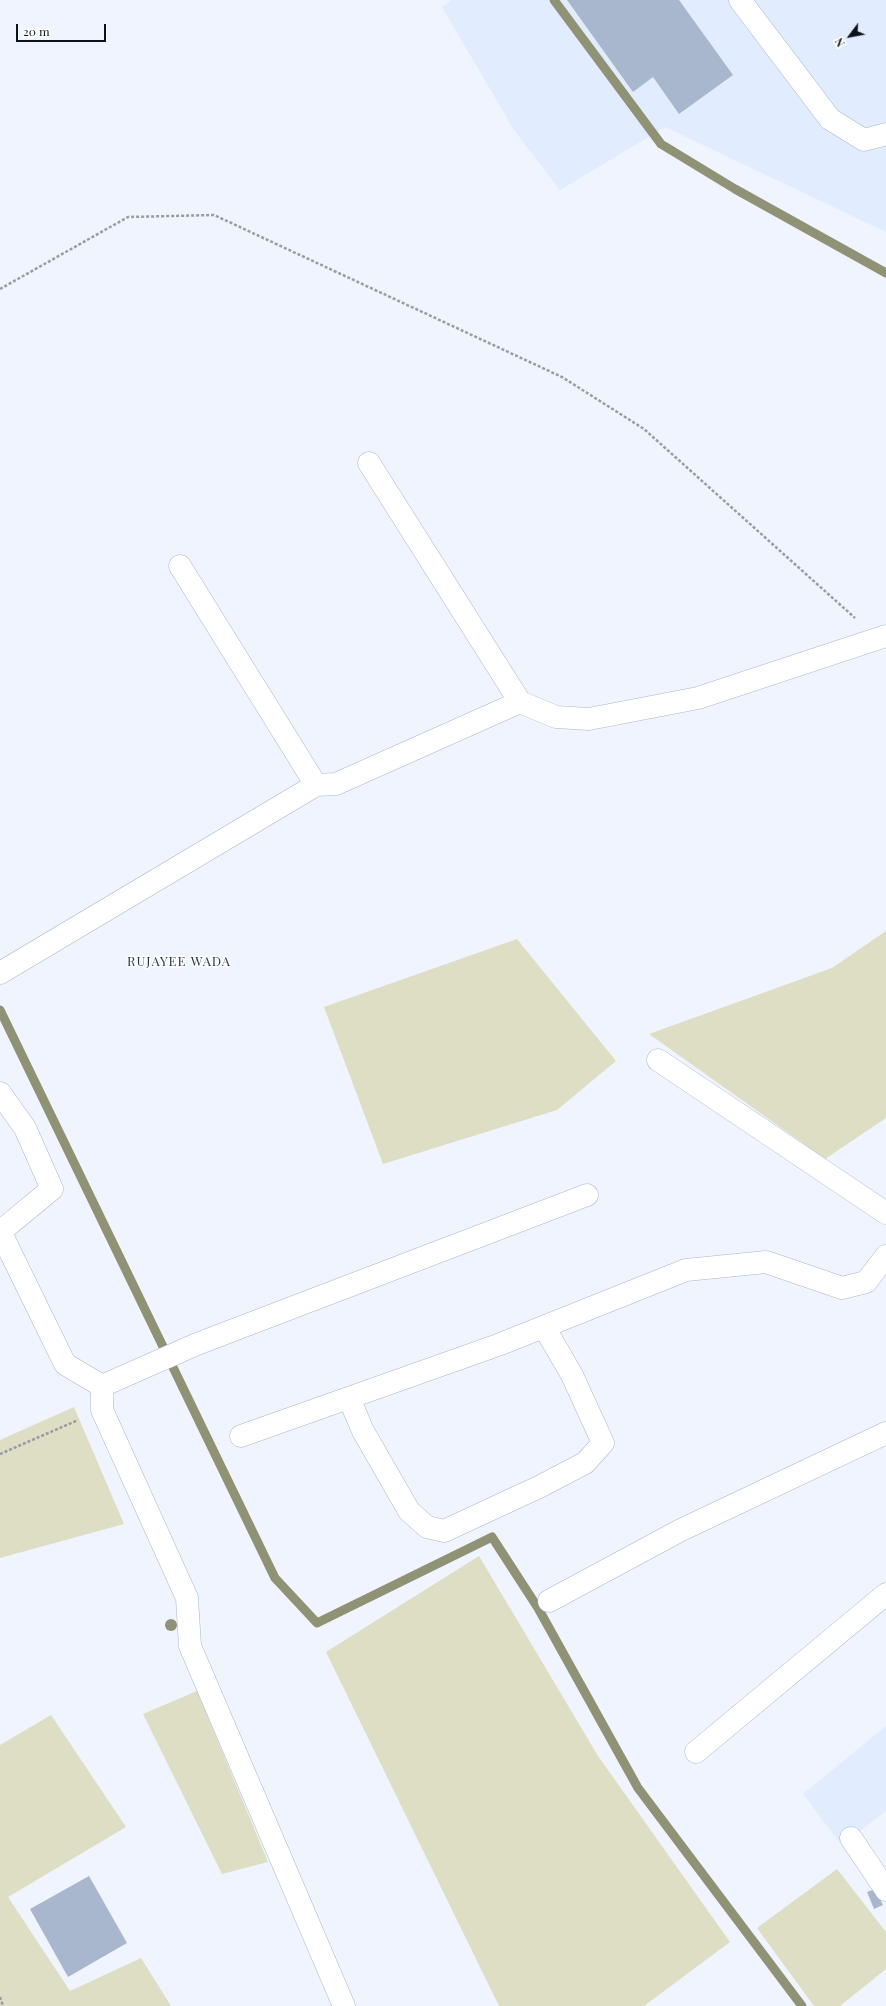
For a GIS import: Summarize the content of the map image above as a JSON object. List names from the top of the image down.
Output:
{
  "districts": ["RUJAYEE WADA"],
  "scale_bar": "20 m",
  "north": "bottom left"
}
